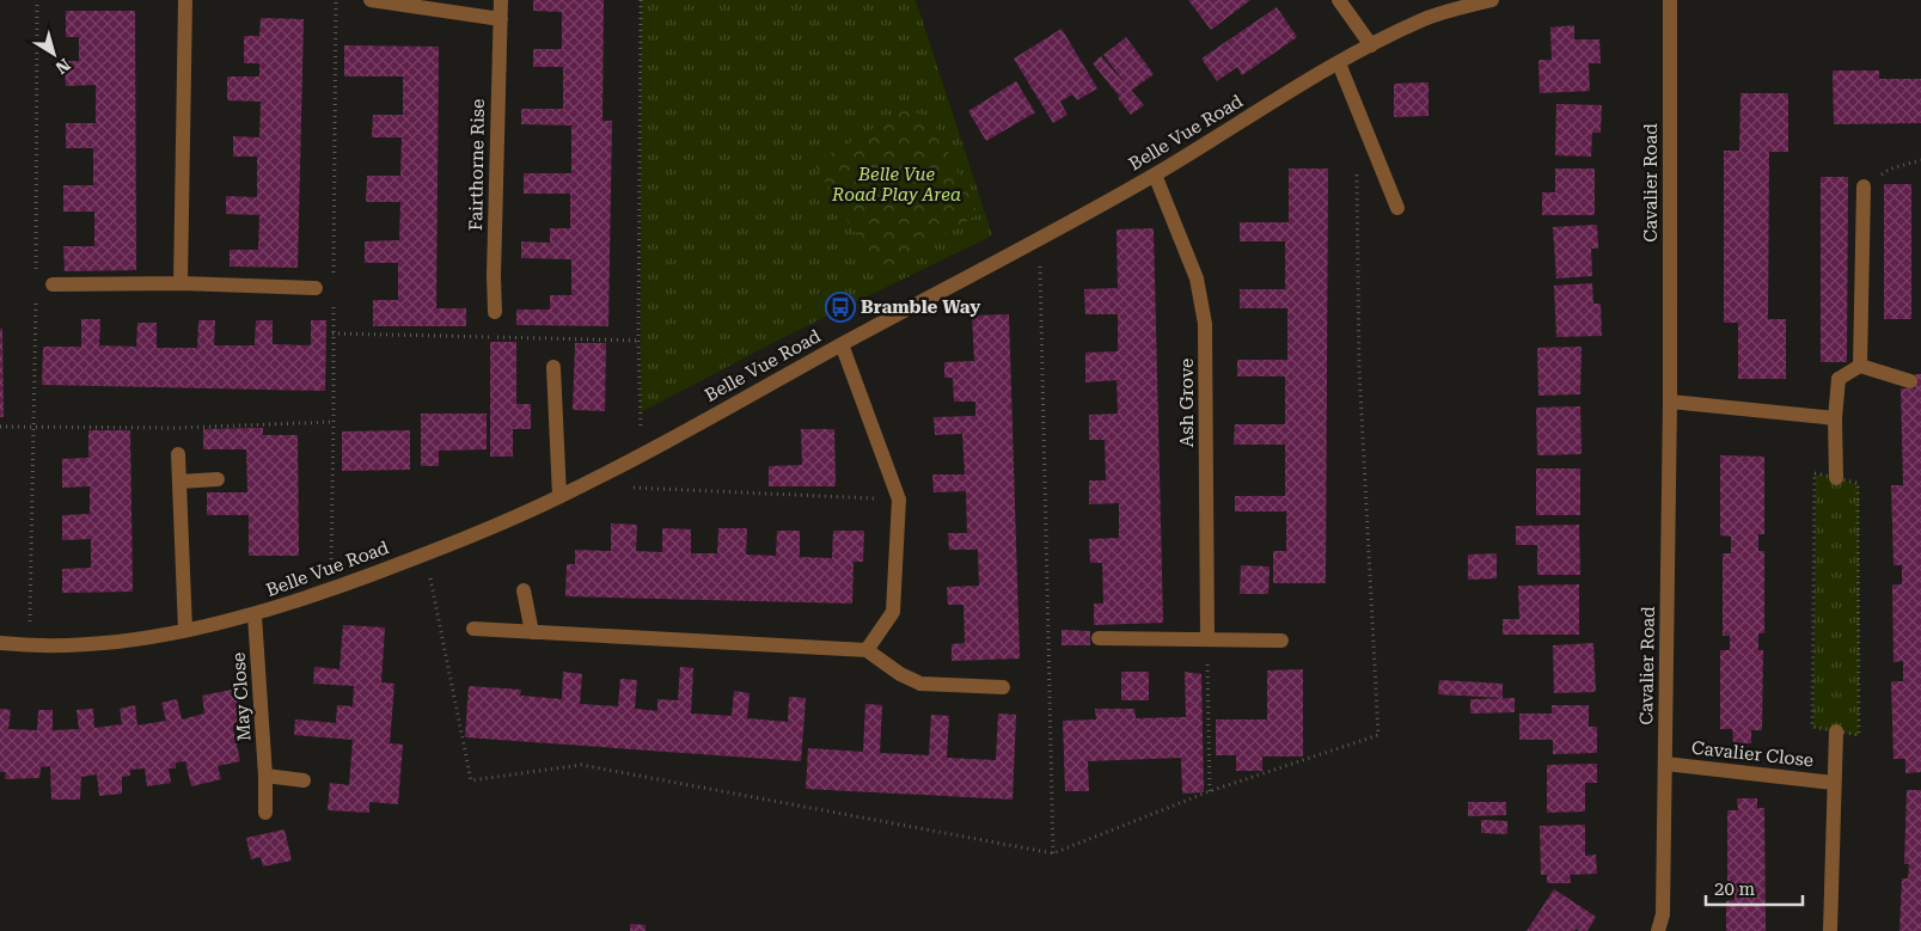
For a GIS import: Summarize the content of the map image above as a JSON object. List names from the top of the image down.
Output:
{
  "streets": {
    "street": [
      "Belle Vue Road",
      "Fairthorne Rise",
      "Cavalier Road",
      "Ash Grove",
      "May Close",
      "Cavalier Close"
    ]
  },
  "crossings": [
    ["Belle Vue Road", "Ash Grove"],
    ["Belle Vue Road", "May Close"],
    ["Cavalier Road", "Cavalier Close"]
  ],
  "parks": ["Belle Vue Road Play Area"],
  "places": {
    "bus stop": ["Bramble Way"]
  },
  "scale_bar": "20 m",
  "north": "bottom right"
}
